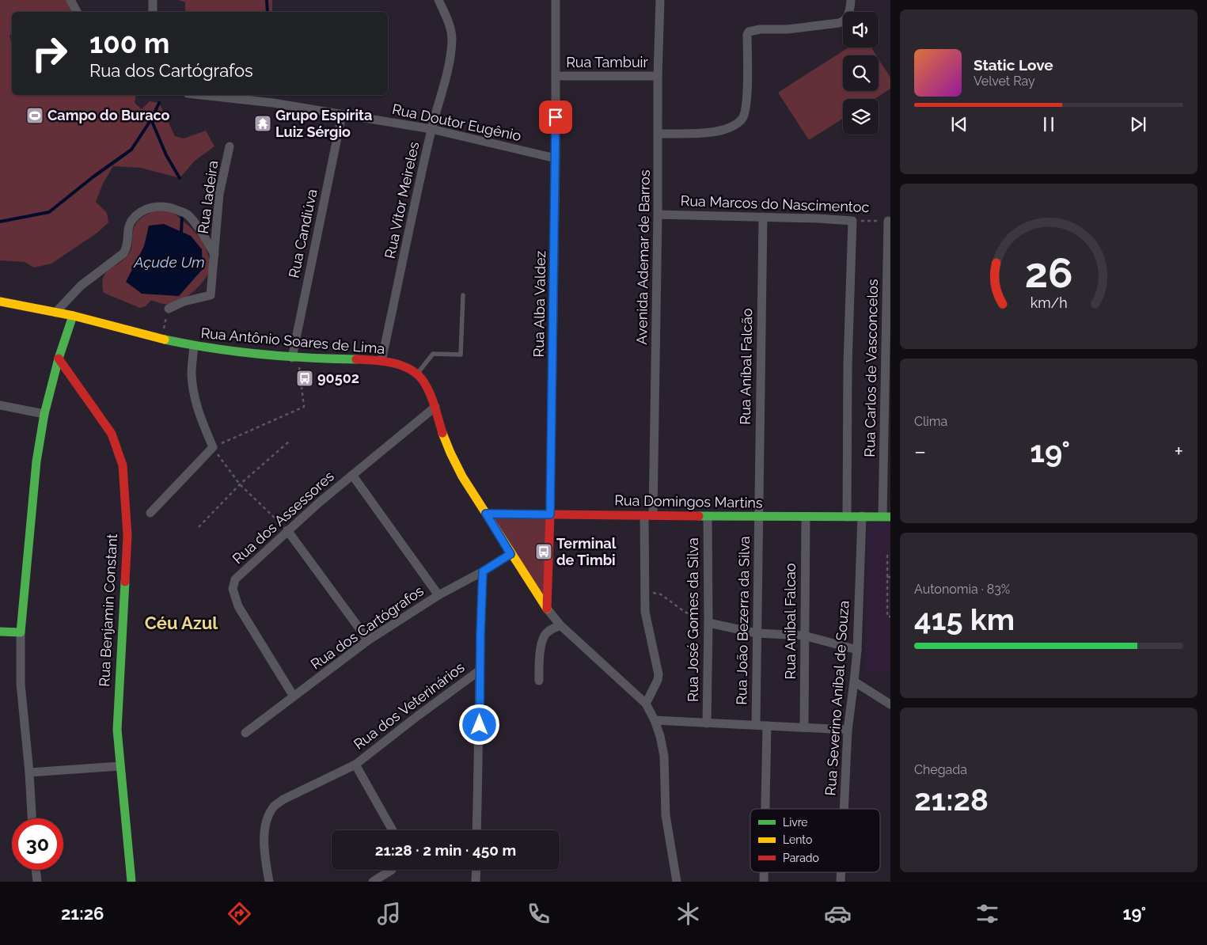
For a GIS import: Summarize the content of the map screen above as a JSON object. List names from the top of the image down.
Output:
{
  "streets": {
    "street": [
      "Rua Tambuir",
      "Rua Doutor Eugênio",
      "Rua ladeira",
      "Rua Vítor Meireles",
      "Rua Marcos do Nascimentoc",
      "Rua Candiúva",
      "Avenida Ademar de Barros",
      "Rua Alba Valdez",
      "Rua Antônio Soares de Lima",
      "Rua Aníbal Falcão",
      "Rua Carlos de Vasconcelos",
      "Rua Domingos Martins",
      "Rua dos Assessores",
      "Rua Benjamin Constant",
      "Rua José Gomes da Silva",
      "Rua João Bezerra da Silva",
      "Rua Anibal Falcao",
      "Rua dos Cartógrafos",
      "Rua Severino Aníbal de Souza",
      "Rua dos Veterinários"
    ]
  },
  "crossings": [
    ["Rua Tambuir", "Avenida Ademar de Barros"],
    ["Rua Tambuir", "Rua Alba Valdez"],
    ["Rua Doutor Eugênio", "Rua Vítor Meireles"],
    ["Rua Doutor Eugênio", "Rua Candiúva"],
    ["Rua Doutor Eugênio", "Rua Alba Valdez"],
    ["Rua Vítor Meireles", "Rua Antônio Soares de Lima"],
    ["Rua Marcos do Nascimentoc", "Avenida Ademar de Barros"],
    ["Rua Marcos do Nascimentoc", "Rua Aníbal Falcão"],
    ["Rua Marcos do Nascimentoc", "Rua Carlos de Vasconcelos"],
    ["Rua Candiúva", "Rua Antônio Soares de Lima"],
    ["Avenida Ademar de Barros", "Rua Domingos Martins"],
    ["Rua Alba Valdez", "Rua Domingos Martins"],
    ["Rua Aníbal Falcão", "Rua Domingos Martins"],
    ["Rua Aníbal Falcão", "Rua João Bezerra da Silva"],
    ["Rua Carlos de Vasconcelos", "Rua Domingos Martins"],
    ["Rua Domingos Martins", "Rua José Gomes da Silva"],
    ["Rua Domingos Martins", "Rua João Bezerra da Silva"],
    ["Rua Domingos Martins", "Rua Anibal Falcao"],
    ["Rua Domingos Martins", "Rua Severino Aníbal de Souza"],
    ["Rua dos Assessores", "Rua dos Cartógrafos"]
  ],
  "districts": ["Céu Azul"],
  "water": ["Açude Um"],
  "places": {
    "sports": ["Campo do Buraco"],
    "temple": ["Grupo Espírita Luiz Sérgio"],
    "bus stop": ["90502", "Terminal de Timbi"]
  },
  "legend": ["Livre", "Lento", "Parado"],
  "page": {
    "turn": ["100 m", "Rua dos Cartógrafos"],
    "song": ["Static Love", "Velvet Ray"],
    "tile": [
      "Clima",
      ["Autonomia · 83%", "415 km"],
      ["Chegada", "21:28"]
    ],
    "heat": ["−", "19°", "+"],
    "limit": "30",
    "trip": "21:28 · 2 min · 450 m",
    "tabs": ["21:26", "19°"],
    "gauge": ["26", "km/h"]
  }
}
